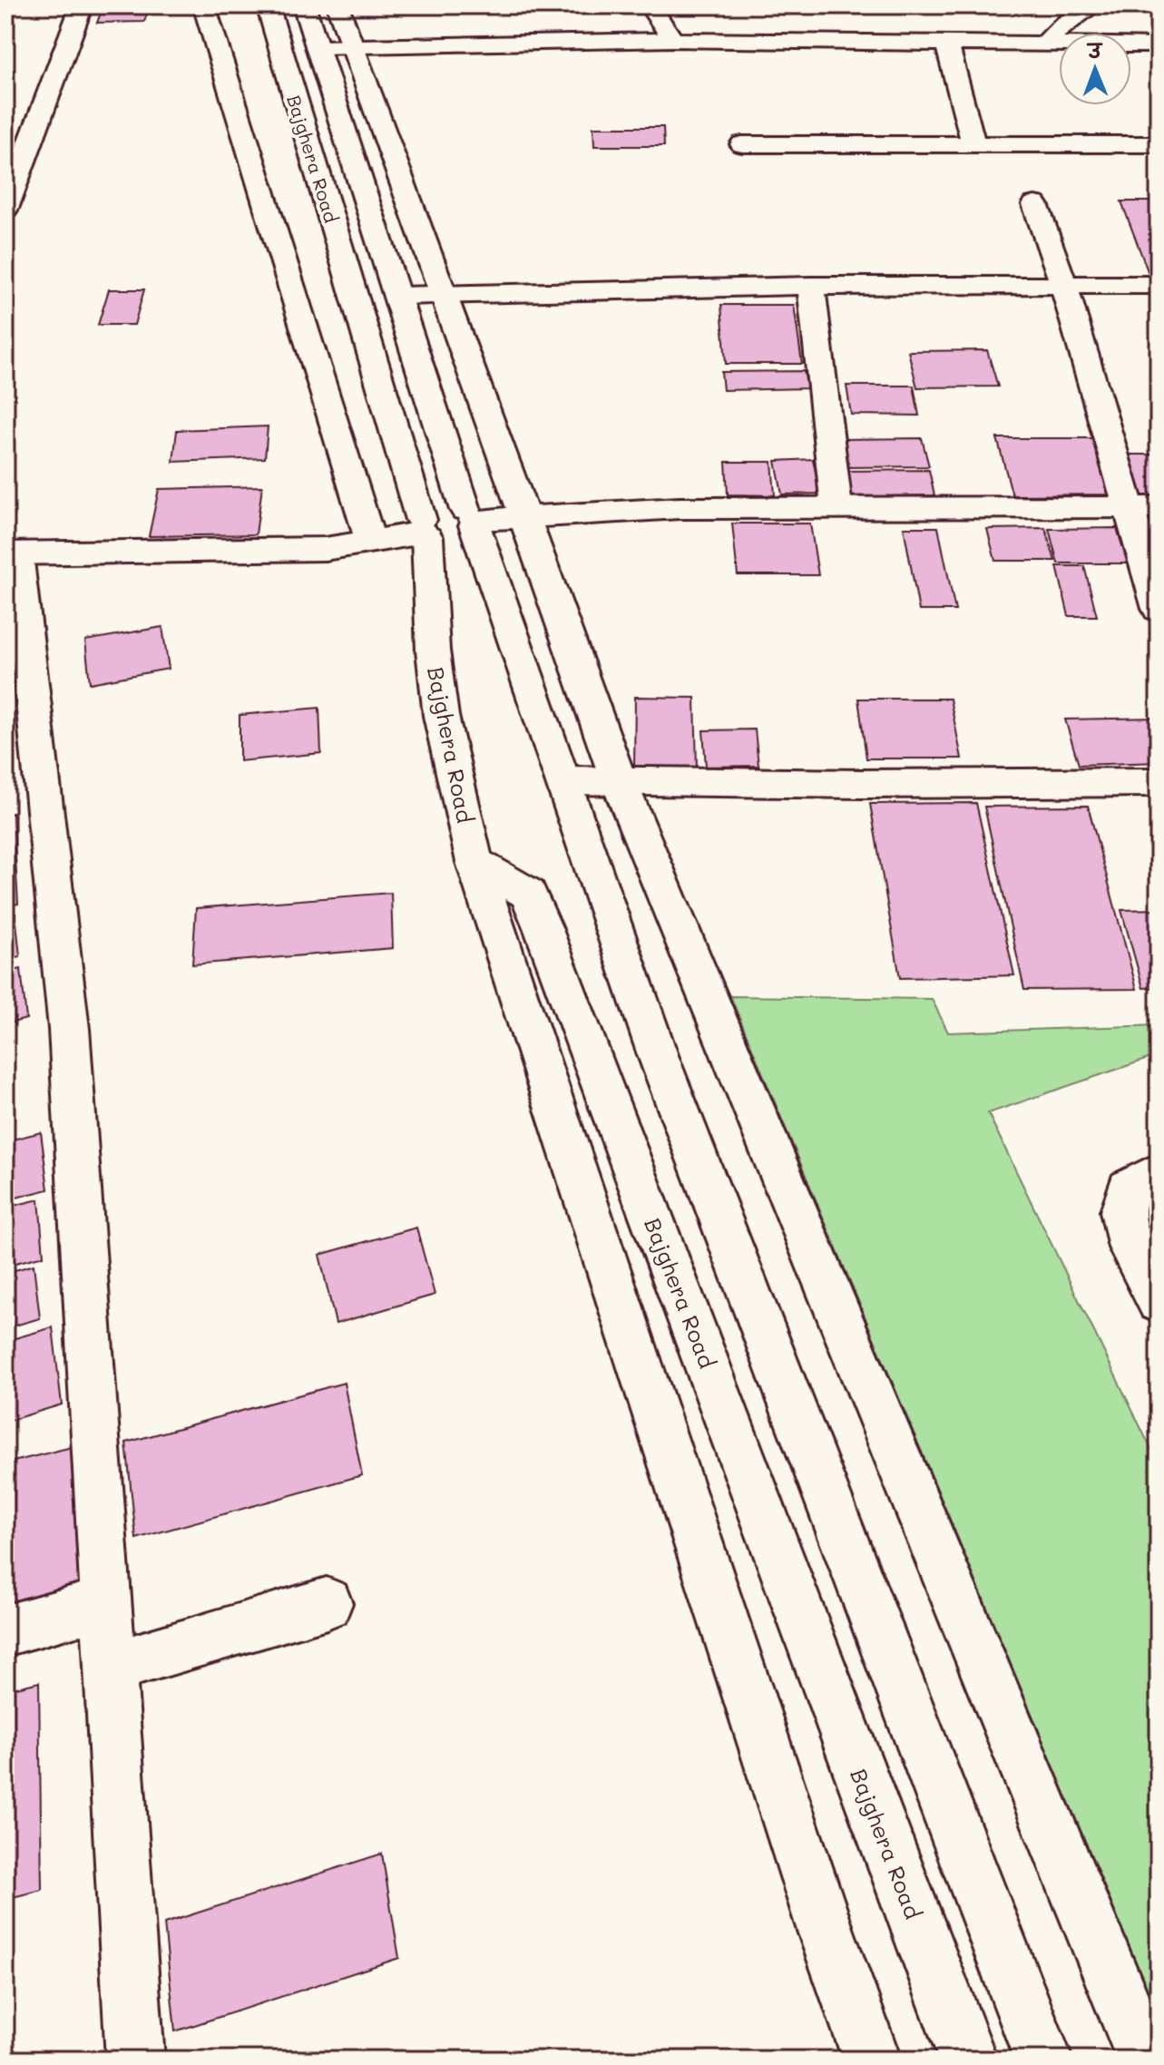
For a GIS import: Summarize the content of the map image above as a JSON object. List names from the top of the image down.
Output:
{
  "streets": {
    "street": ["Bajghera Road"]
  },
  "north": "top"
}
